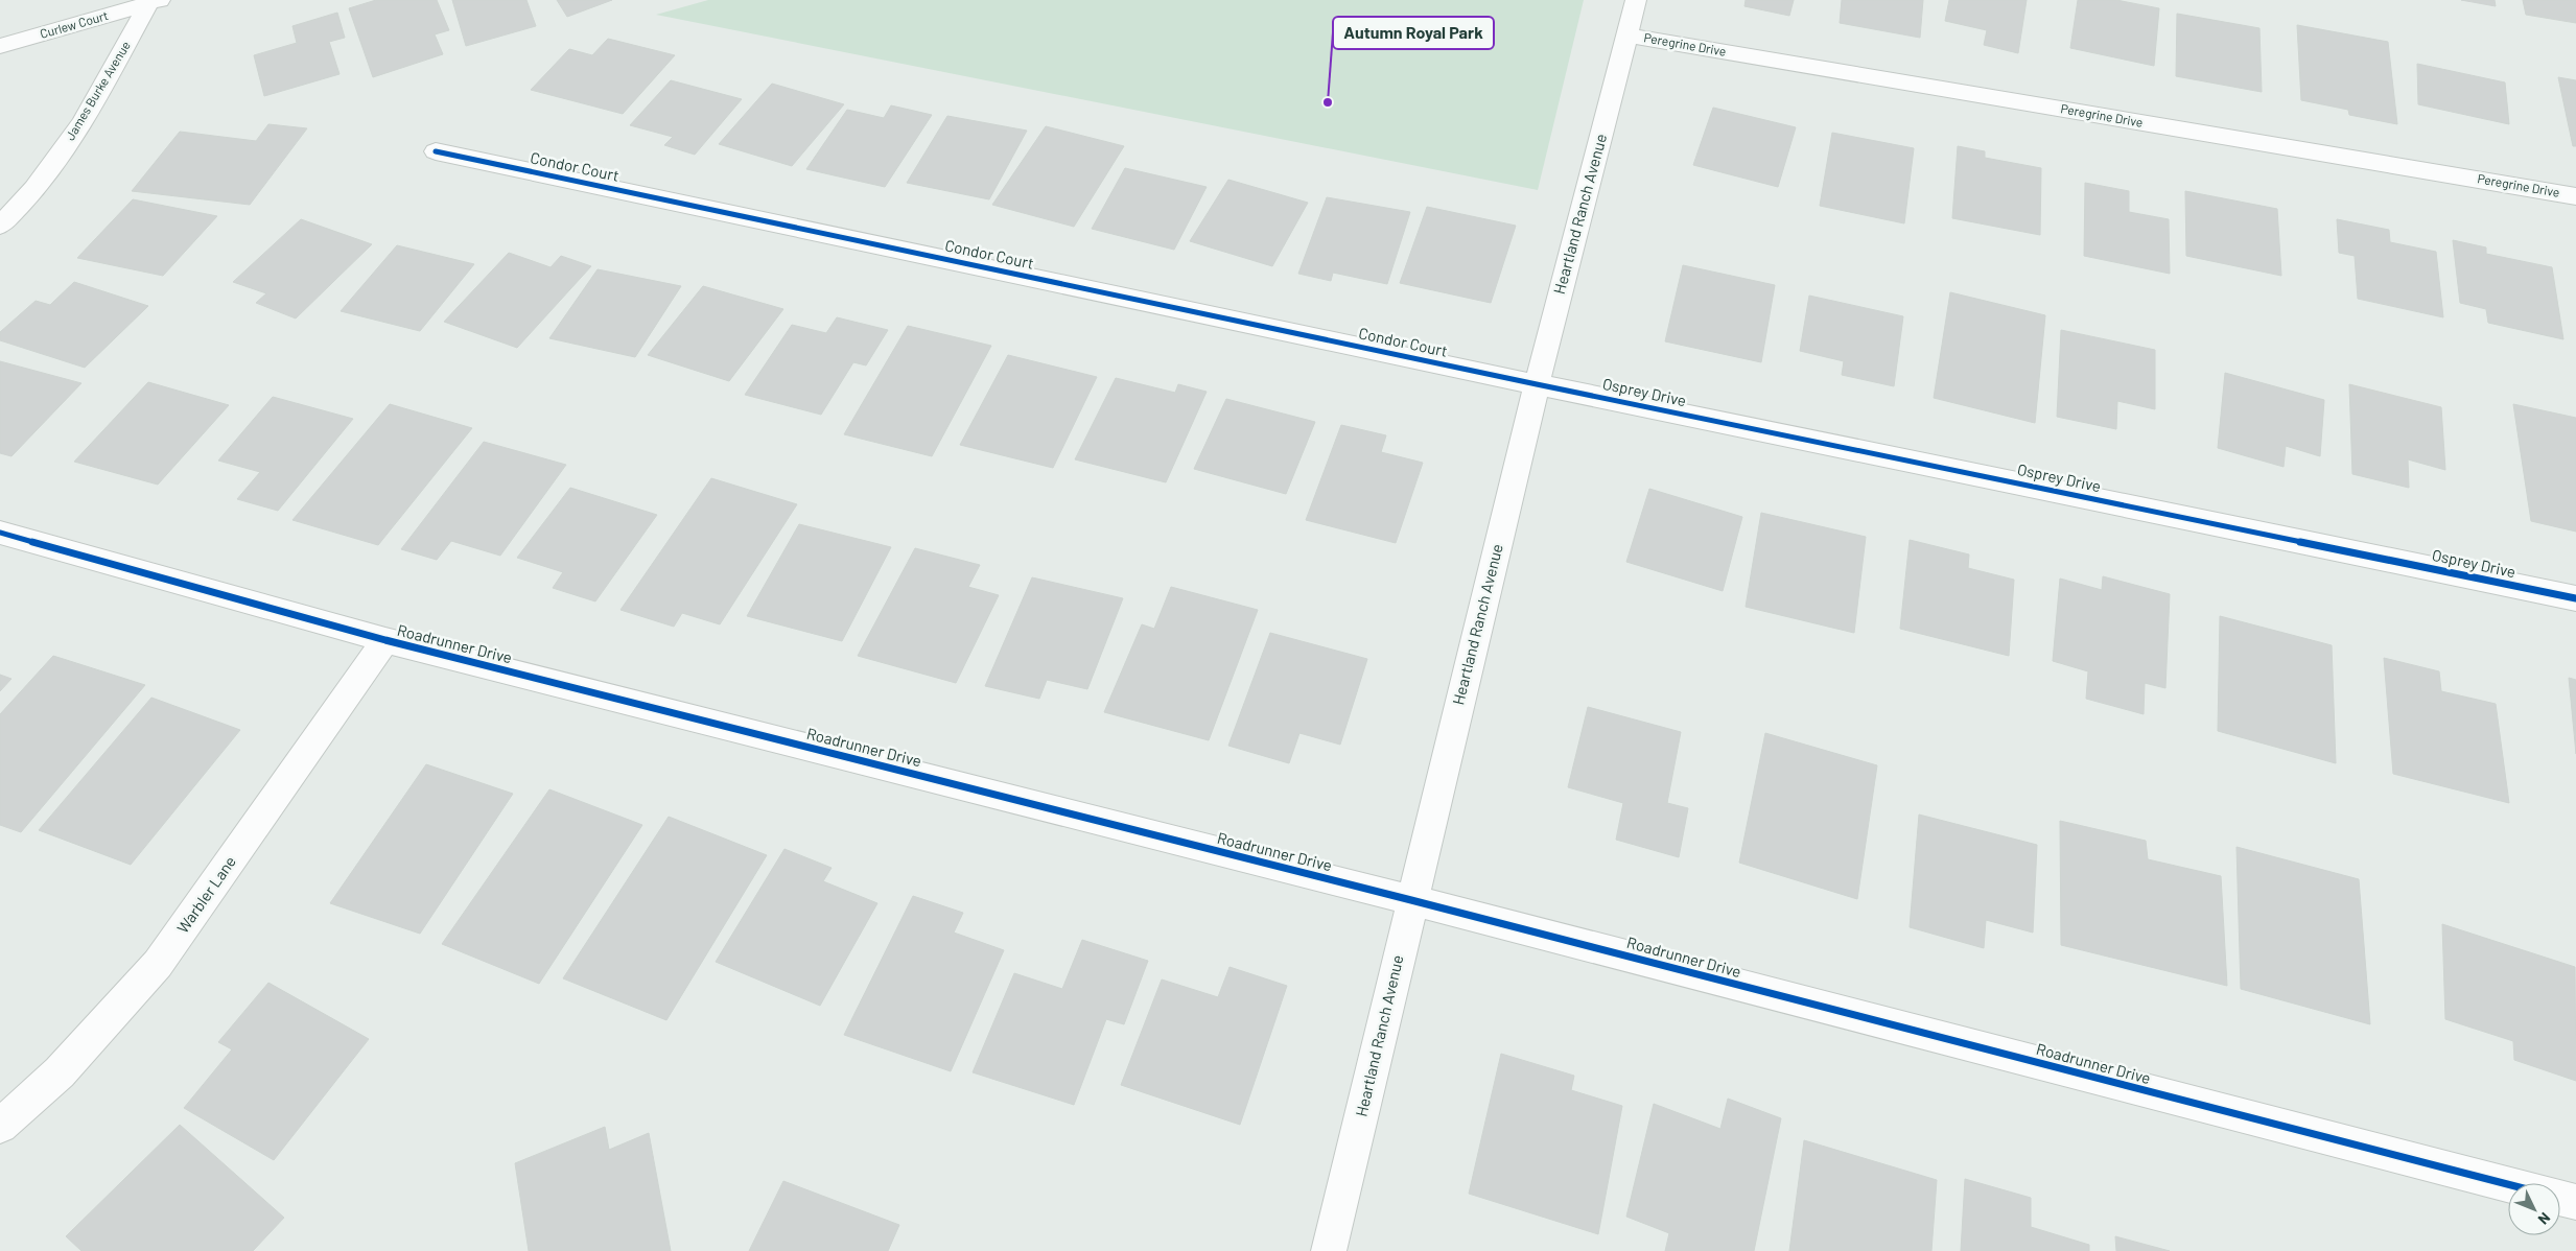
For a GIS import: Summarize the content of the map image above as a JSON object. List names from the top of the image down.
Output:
{
  "streets": {
    "street": [
      "Curlew Court",
      "Peregrine Drive",
      "James Burke Avenue",
      "Condor Court",
      "Heartland Ranch Avenue",
      "Osprey Drive",
      "Roadrunner Drive",
      "Warbler Lane"
    ]
  },
  "crossings": [
    ["Curlew Court", "James Burke Avenue"],
    ["Peregrine Drive", "Heartland Ranch Avenue"],
    ["Condor Court", "Heartland Ranch Avenue"],
    ["Condor Court", "Osprey Drive"],
    ["Heartland Ranch Avenue", "Osprey Drive"],
    ["Heartland Ranch Avenue", "Roadrunner Drive"],
    ["Roadrunner Drive", "Warbler Lane"]
  ],
  "places": ["Autumn Royal Park"],
  "north": "bottom right"
}
